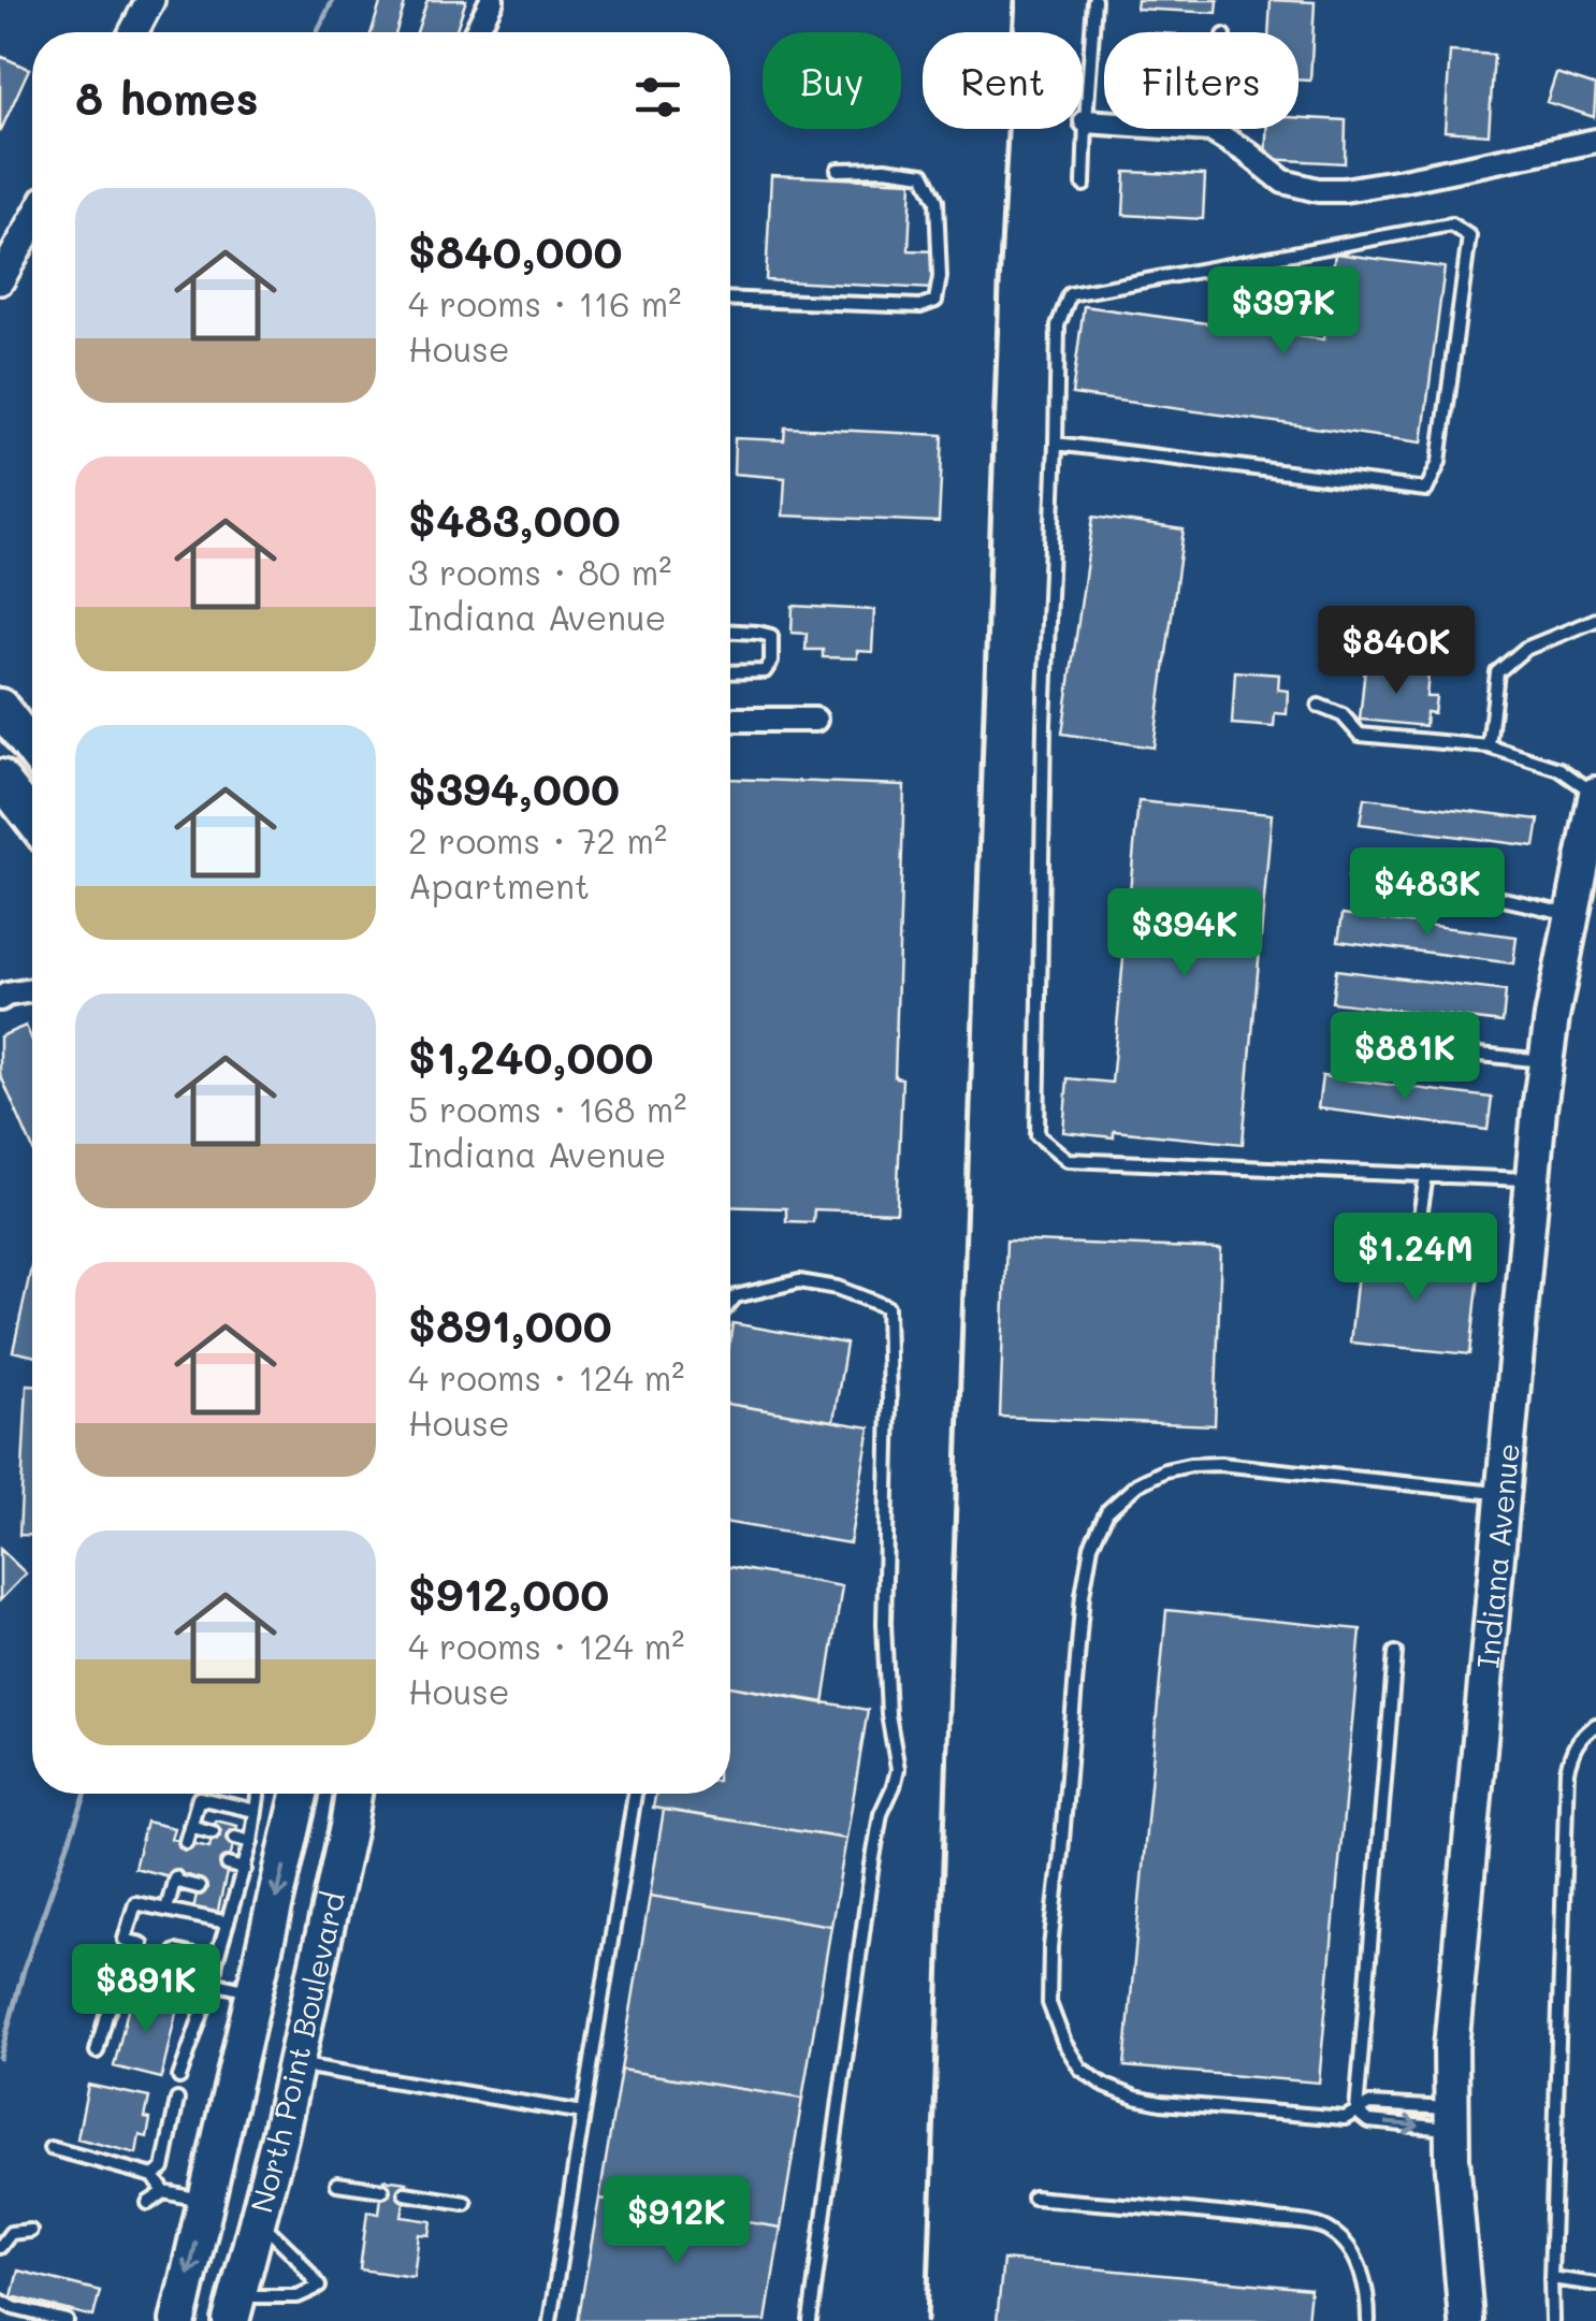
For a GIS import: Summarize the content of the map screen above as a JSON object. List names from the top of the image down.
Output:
{
  "streets": {
    "main road": ["Indiana Avenue", "North Point Boulevard"]
  },
  "page": {
    "chip": ["Buy", "Rent", "Filters"],
    "heading": "8 homes",
    "list": [
      {
        "name": "$840,000",
        "note": "4 rooms · 116 m² · House"
      },
      {
        "name": "$483,000",
        "note": "3 rooms · 80 m² · Indiana Avenue"
      },
      {
        "name": "$394,000",
        "note": "2 rooms · 72 m² · Apartment"
      },
      {
        "name": "$1,240,000",
        "note": "5 rooms · 168 m² · Indiana Avenue"
      },
      {
        "name": "$891,000",
        "note": "4 rooms · 124 m² · House"
      },
      {
        "name": "$912,000",
        "note": "4 rooms · 124 m² · House"
      }
    ],
    "price": [
      "$397K",
      "$840K",
      "$483K",
      "$394K",
      "$881K",
      "$1.24M",
      "$891K",
      "$912K"
    ]
  }
}
